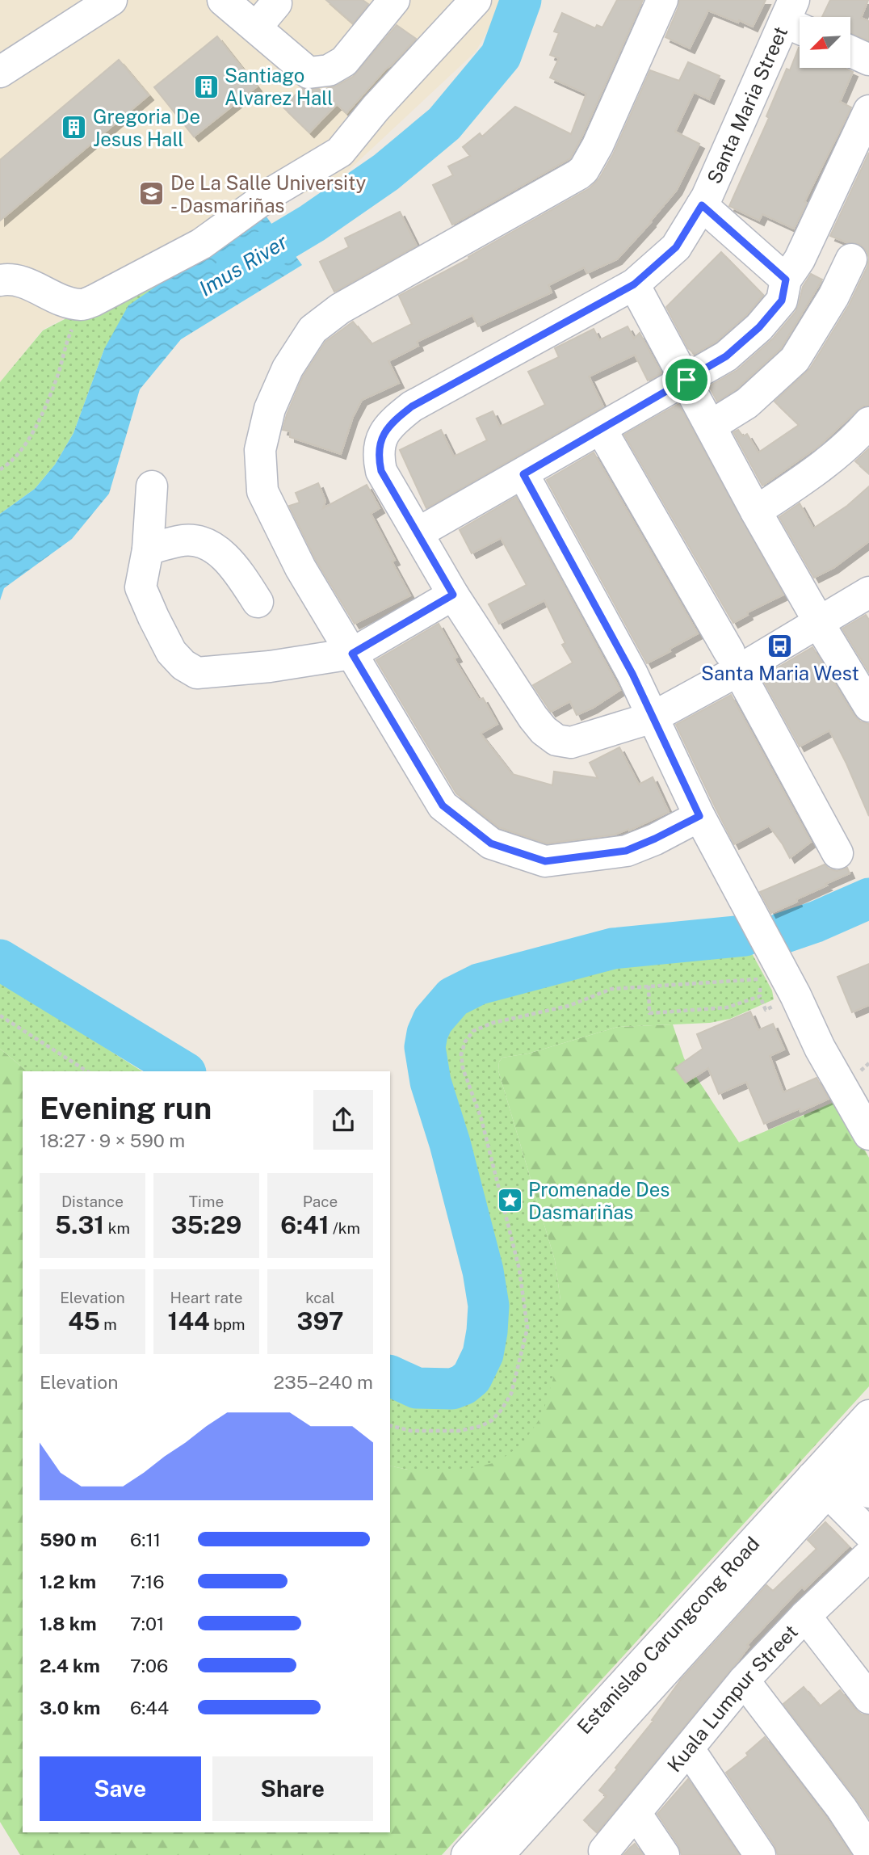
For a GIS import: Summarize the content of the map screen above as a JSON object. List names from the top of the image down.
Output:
{
  "streets": {
    "street": ["Santa Maria Street", "Estanislao Carungcong Road", "Kuala Lumpur Street"]
  },
  "water": ["Imus River"],
  "places": {
    "building": ["Santiago Alvarez Hall", "Gregoria De Jesus Hall"],
    "school or university": ["De La Salle University - Dasmariñas"],
    "bus stop": ["Santa Maria West"],
    "place": ["Promenade Des Dasmariñas"]
  },
  "north": "bottom left",
  "page": {
    "heading": ["Evening run", "18:27 · 9 × 590 m"],
    "stats": [
      ["Distance", "5.31 km"],
      ["Time", "35:29"],
      ["Pace", "6:41 /km"],
      ["Elevation", "45 m"],
      ["Heart rate", "144 bpm"],
      ["kcal", "397"]
    ],
    "chart": ["Elevation", "235–240 m"],
    "list": [
      {
        "name": "590 m",
        "note": "6:11"
      },
      {
        "name": "1.2 km",
        "note": "7:16"
      },
      {
        "name": "1.8 km",
        "note": "7:01"
      },
      {
        "name": "2.4 km",
        "note": "7:06"
      },
      {
        "name": "3.0 km",
        "note": "6:44"
      }
    ],
    "buttons": ["Save", "Share"]
  }
}
